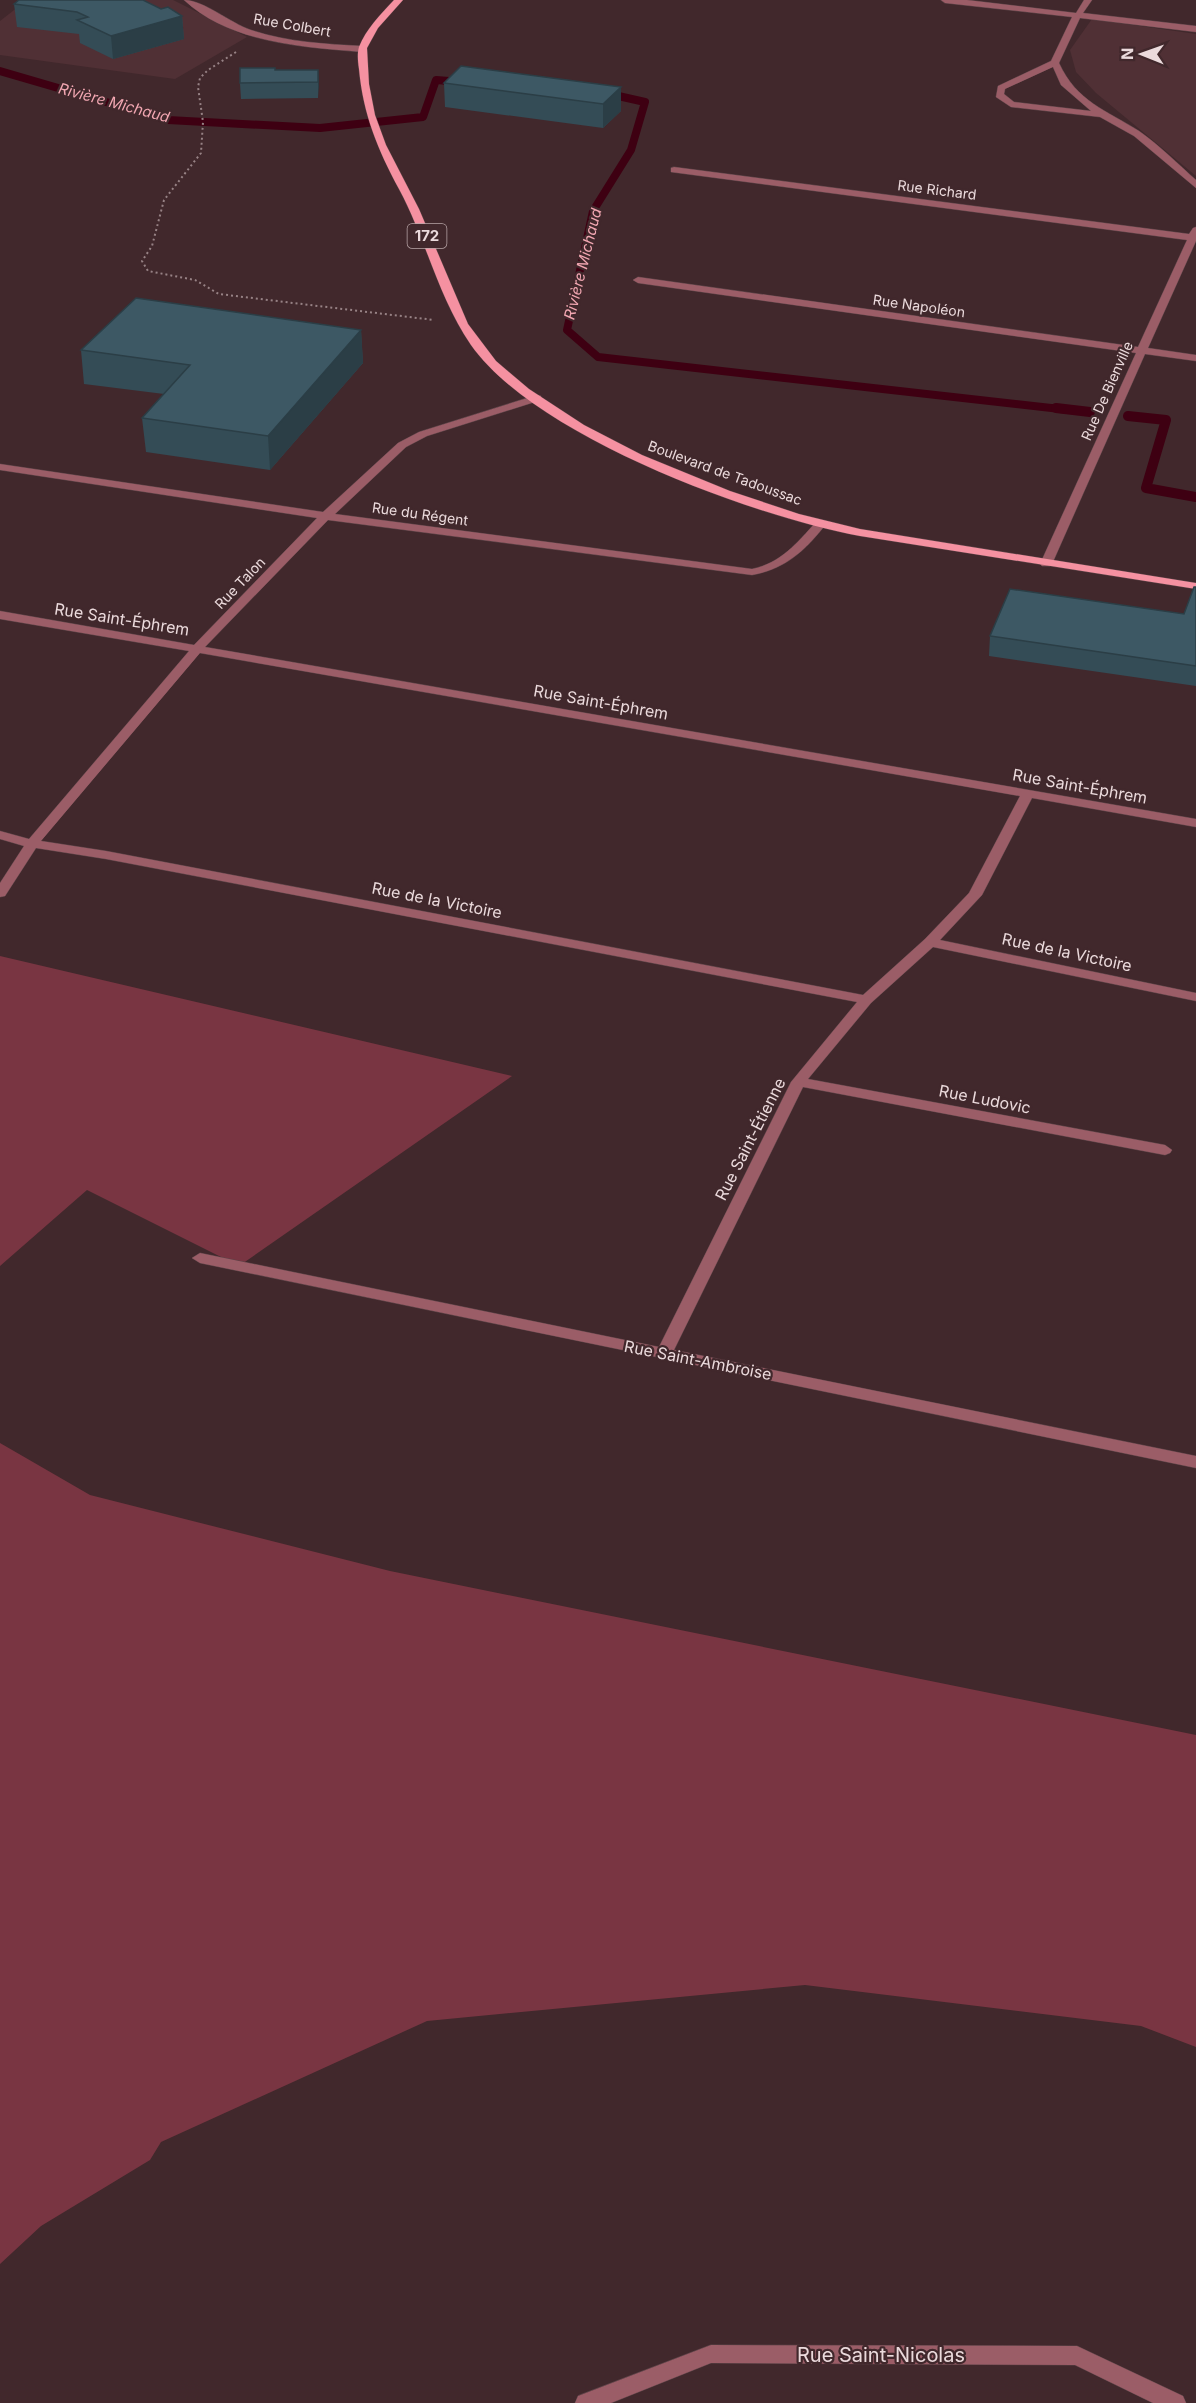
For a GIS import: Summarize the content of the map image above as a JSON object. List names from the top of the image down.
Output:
{
  "streets": {
    "main road": ["172", "Boulevard de Tadoussac"],
    "street": [
      "Rue Colbert",
      "Rue Richard",
      "Rue Napoléon",
      "Rue De Bienville",
      "Rue du Régent",
      "Rue Talon",
      "Rue Saint-Éphrem",
      "Rue de la Victoire",
      "Rue Ludovic",
      "Rue Saint-Étienne",
      "Rue Saint-Ambroise",
      "Rue Saint-Nicolas"
    ]
  },
  "crossings": [
    ["Rue Colbert", "Boulevard de Tadoussac"],
    ["Rue Richard", "Rue De Bienville"],
    ["Rue Napoléon", "Rue De Bienville"],
    ["Rue De Bienville", "Boulevard de Tadoussac"],
    ["Boulevard de Tadoussac", "Rue du Régent"],
    ["Boulevard de Tadoussac", "Rue Talon"],
    ["Rue du Régent", "Rue Talon"],
    ["Rue Talon", "Rue Saint-Éphrem"],
    ["Rue Talon", "Rue de la Victoire"],
    ["Rue Saint-Éphrem", "Rue Saint-Étienne"],
    ["Rue de la Victoire", "Rue Saint-Étienne"],
    ["Rue Ludovic", "Rue Saint-Étienne"],
    ["Rue Saint-Étienne", "Rue Saint-Ambroise"]
  ],
  "water": ["Rivière Michaud"],
  "north": "left"
}
